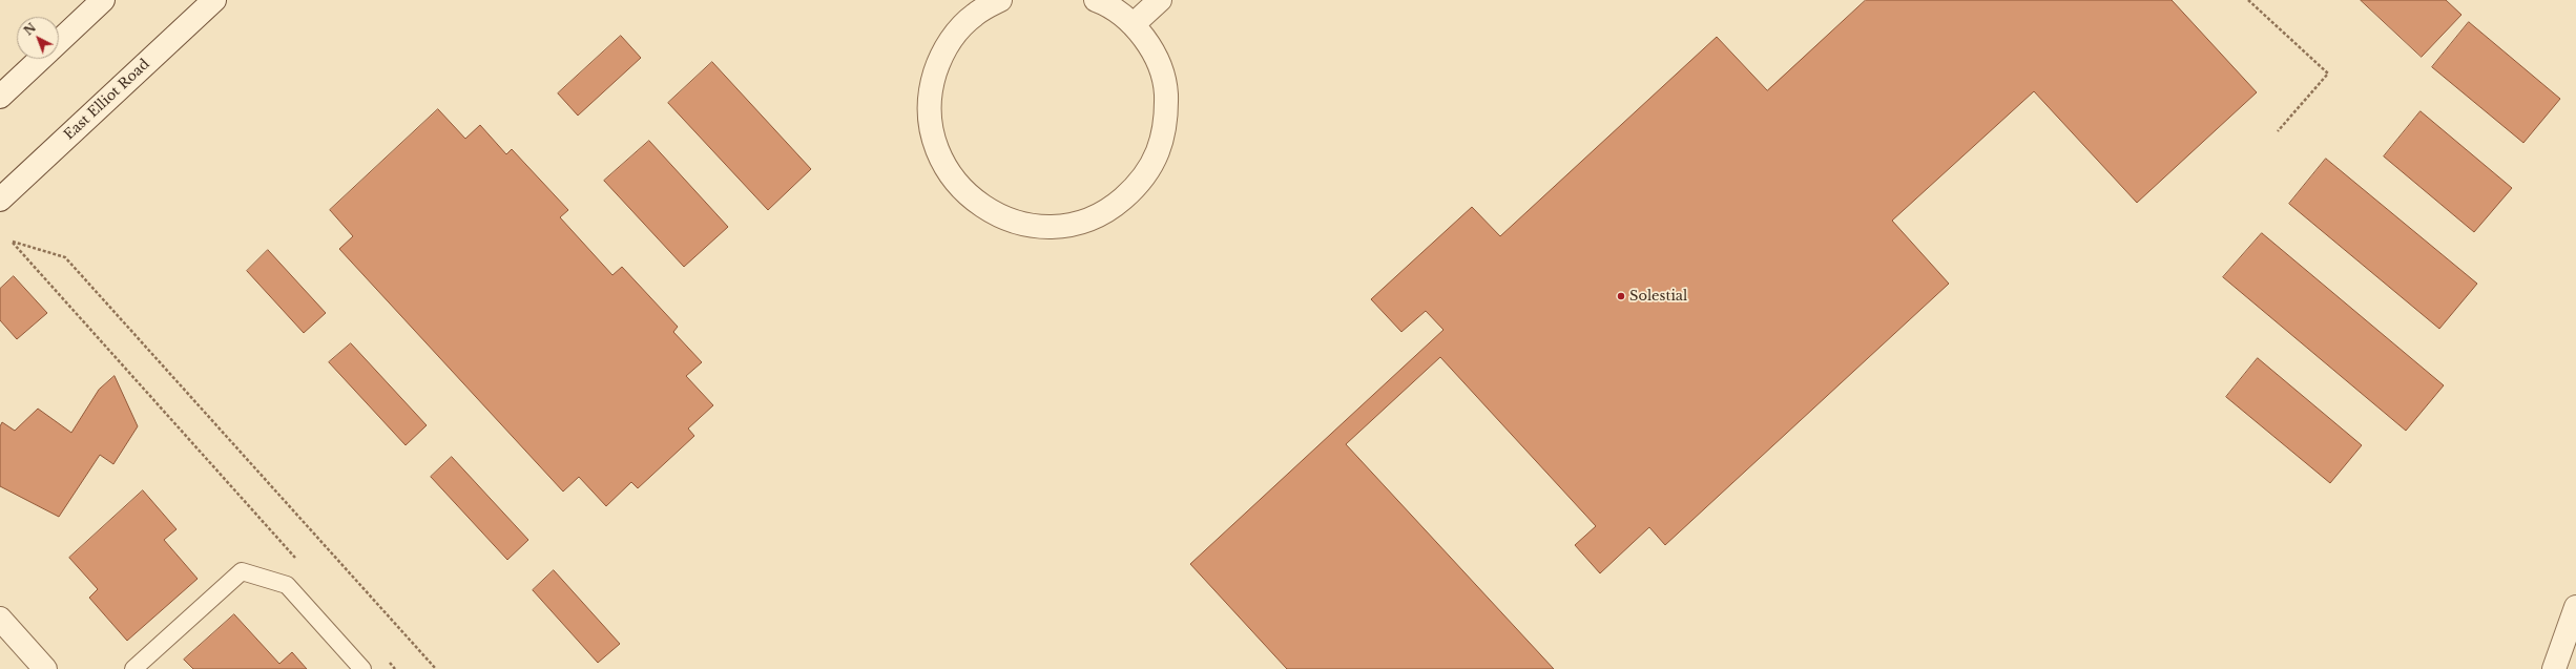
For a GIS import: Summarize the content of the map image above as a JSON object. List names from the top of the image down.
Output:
{
  "streets": {
    "street": ["East Elliot Road"]
  },
  "places": ["Solestial"],
  "north": "top left"
}
